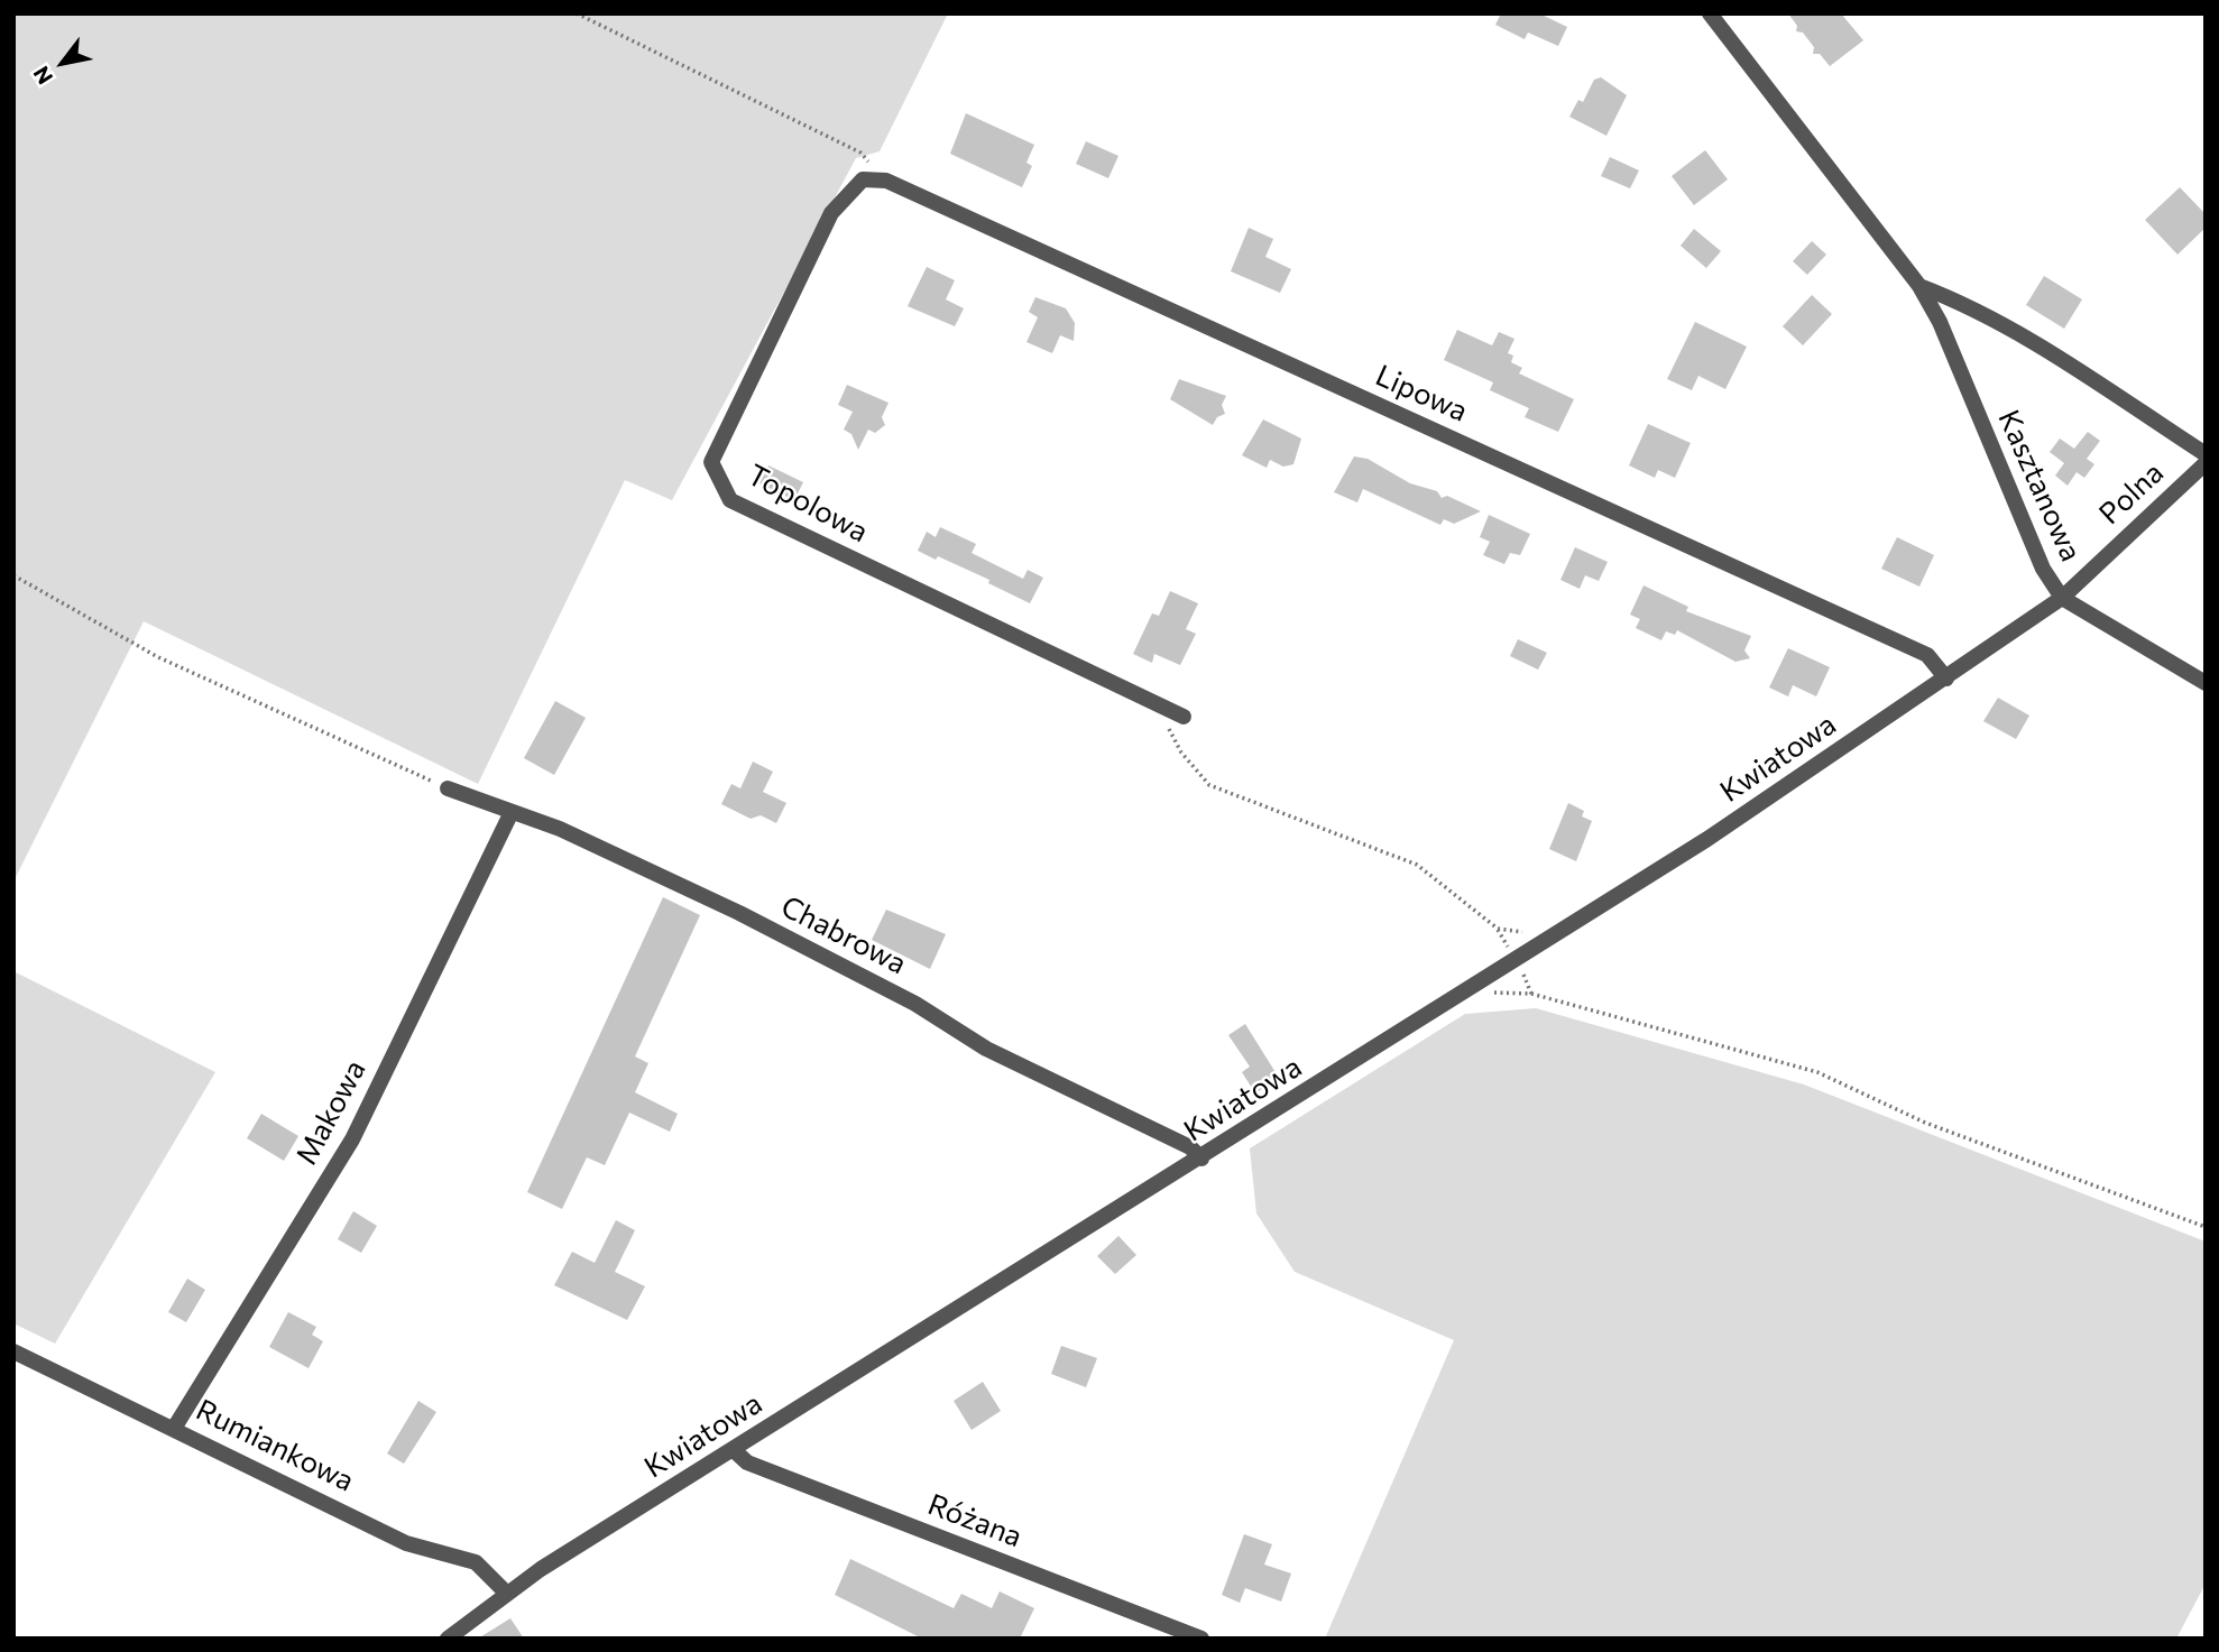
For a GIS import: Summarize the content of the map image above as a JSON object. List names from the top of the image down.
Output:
{
  "streets": {
    "street": [
      "Lipowa",
      "Kasztanowa",
      "Polna",
      "Topolowa",
      "Kwiatowa",
      "Chabrowa",
      "Makowa",
      "Rumiankowa",
      "Różana"
    ]
  },
  "crossings": [
    ["Lipowa", "Topolowa"],
    ["Lipowa", "Kwiatowa"],
    ["Kasztanowa", "Polna"],
    ["Kasztanowa", "Kwiatowa"],
    ["Polna", "Kwiatowa"],
    ["Kwiatowa", "Chabrowa"],
    ["Kwiatowa", "Rumiankowa"],
    ["Kwiatowa", "Różana"],
    ["Chabrowa", "Makowa"],
    ["Makowa", "Rumiankowa"]
  ],
  "north": "bottom left"
}
